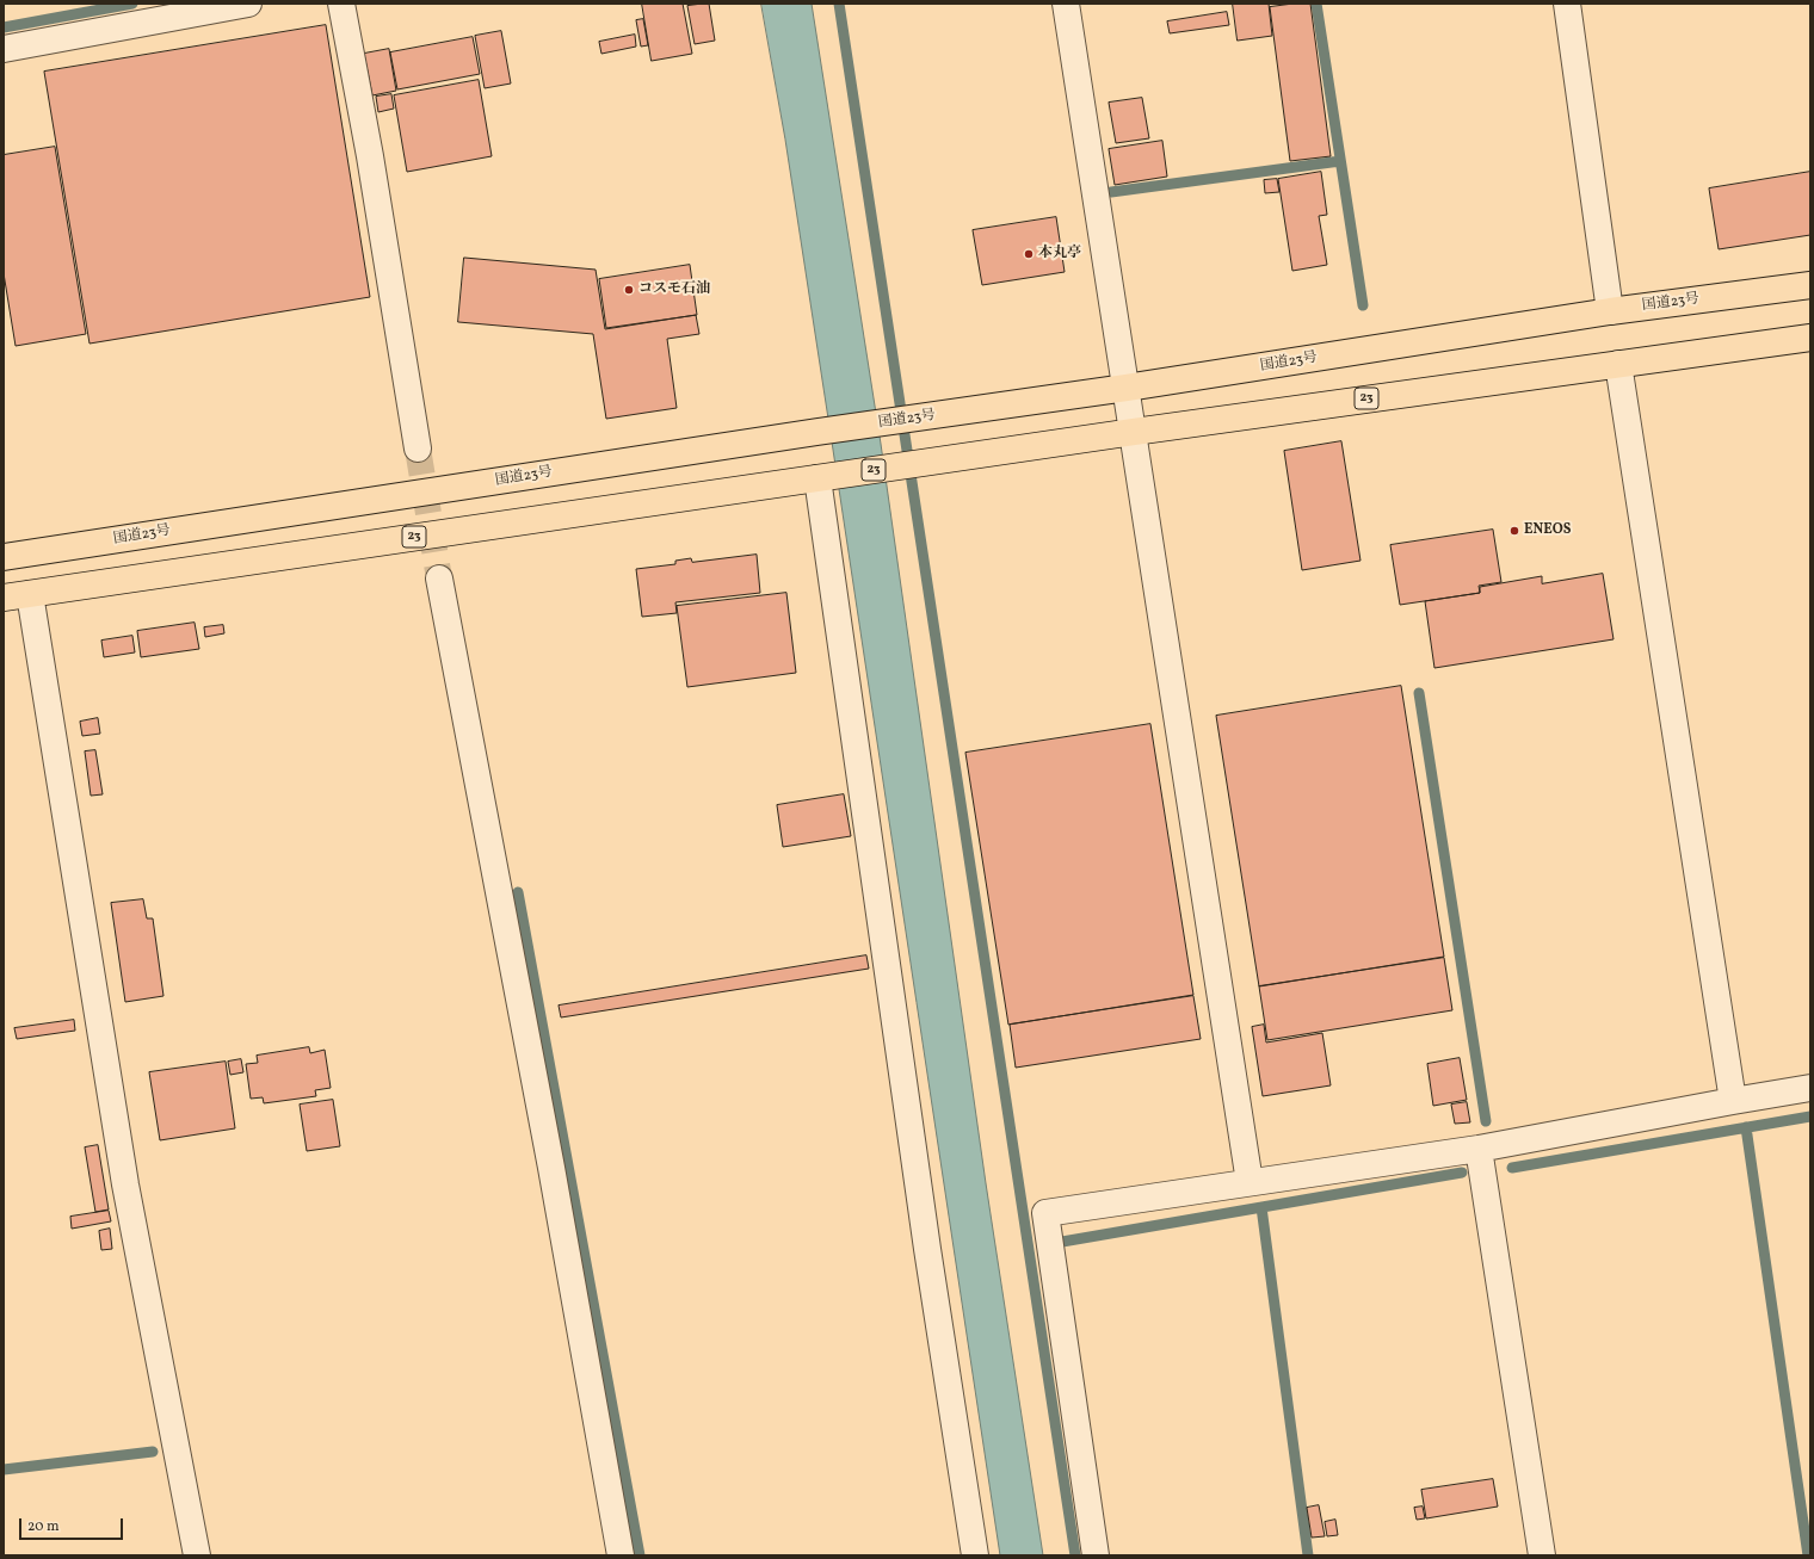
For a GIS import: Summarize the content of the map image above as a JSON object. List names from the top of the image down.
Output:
{
  "streets": {
    "highway": ["国道23号", "23"]
  },
  "places": ["本丸亭", "コスモ石油", "ENEOS"],
  "scale_bar": "20 m"
}
